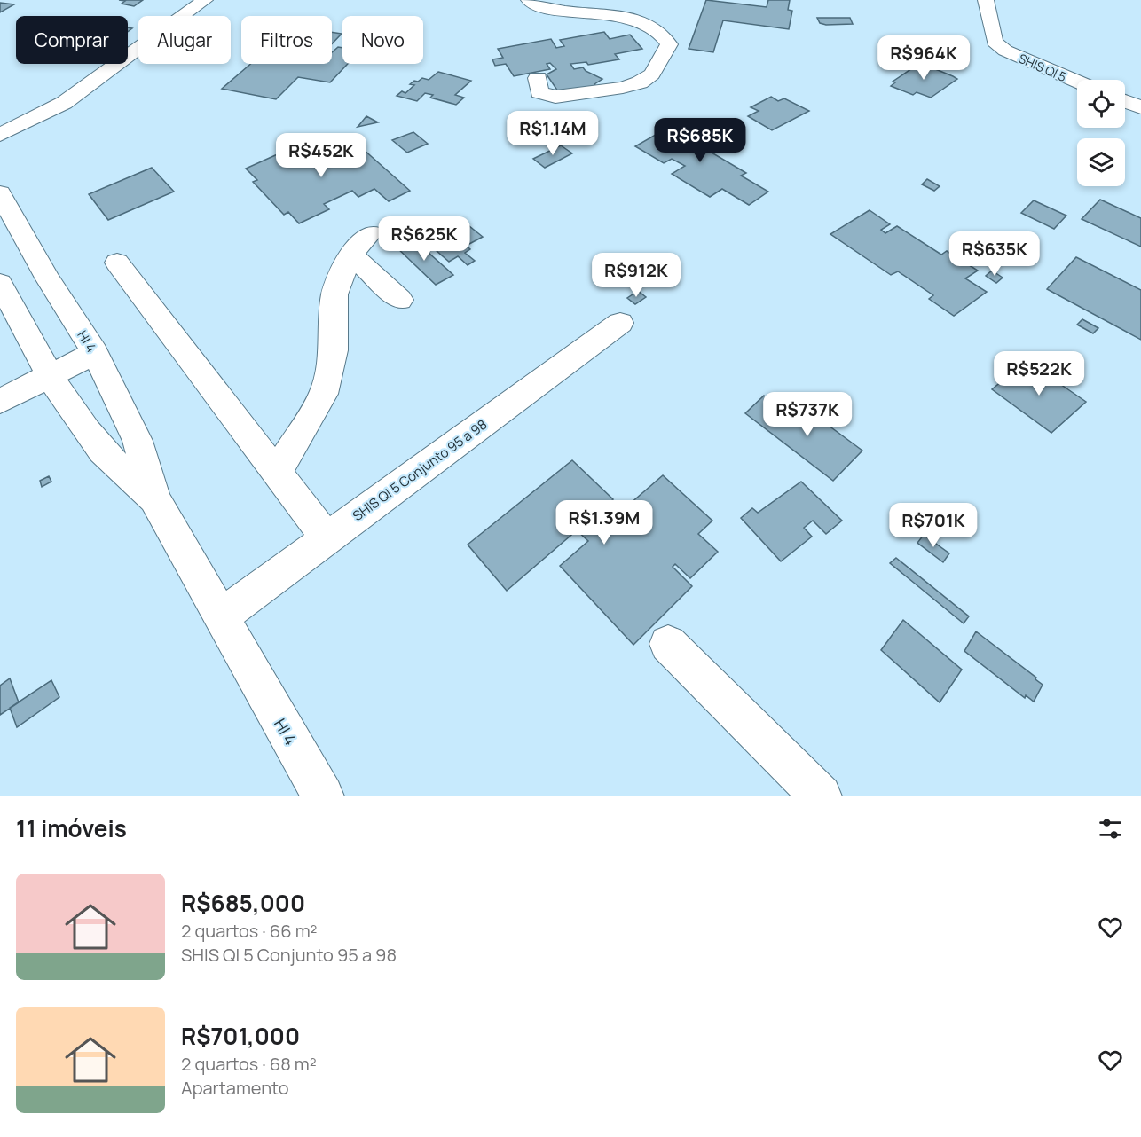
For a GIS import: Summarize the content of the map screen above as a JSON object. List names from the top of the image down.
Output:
{
  "streets": {
    "street": ["SHIS QI 5", "HI 4", "SHIS QI 5 Conjunto 95 a 98"]
  },
  "crossings": [
    ["HI 4", "SHIS QI 5 Conjunto 95 a 98"]
  ],
  "page": {
    "chip": [
      "Comprar",
      "Alugar",
      "Filtros",
      "Novo"
    ],
    "price": [
      "R$964K",
      "R$1.14M",
      "R$685K",
      "R$452K",
      "R$625K",
      "R$635K",
      "R$912K",
      "R$522K",
      "R$737K",
      "R$1.39M",
      "R$701K"
    ],
    "heading": "11 imóveis",
    "list": [
      {
        "name": "R$685,000",
        "note": "2 quartos · 66 m² · SHIS QI 5 Conjunto 95 a 98"
      },
      {
        "name": "R$701,000",
        "note": "2 quartos · 68 m² · Apartamento"
      }
    ]
  }
}
